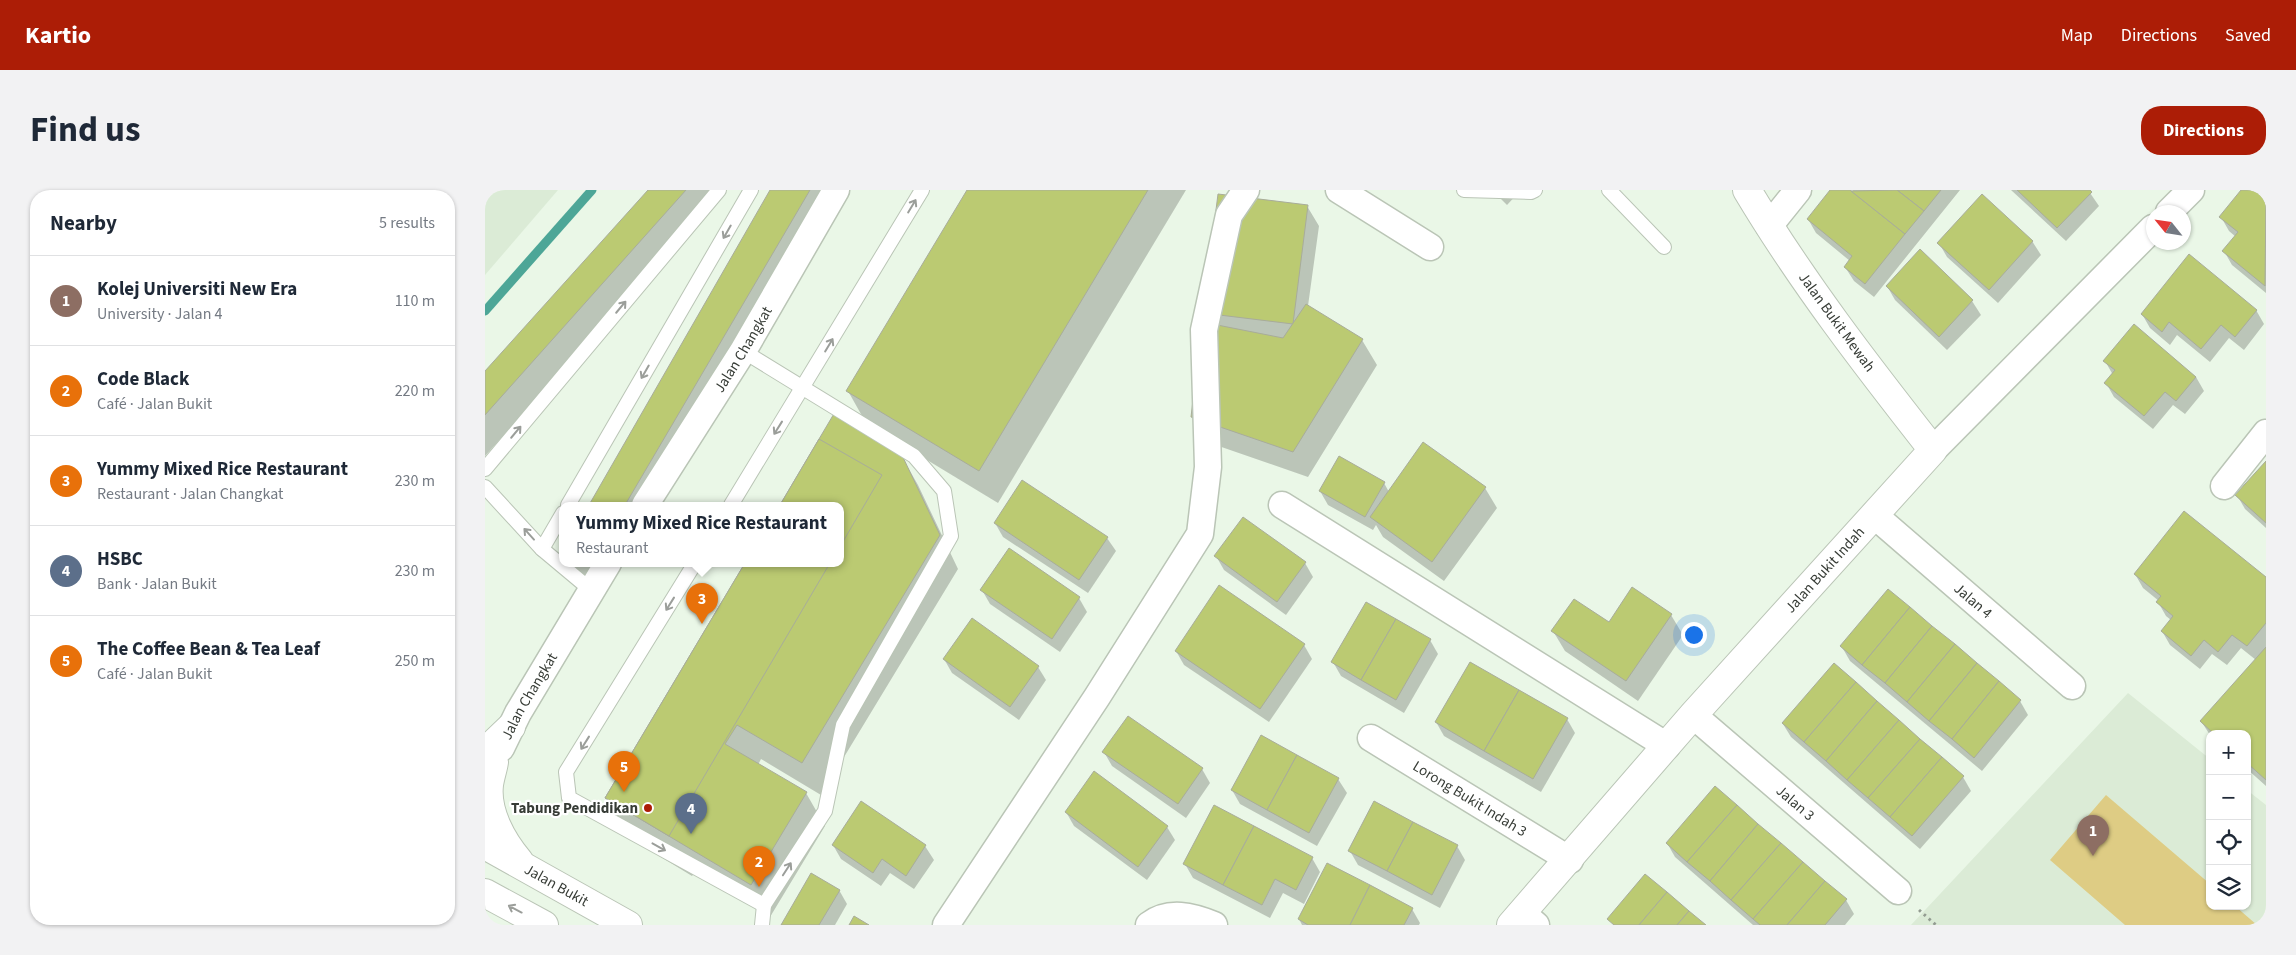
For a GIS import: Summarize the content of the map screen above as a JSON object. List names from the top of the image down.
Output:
{
  "streets": {
    "street": [
      "Jalan Bukit Mewah",
      "Jalan Changkat",
      "Jalan Bukit Indah",
      "Jalan 4",
      "Lorong Bukit Indah 3",
      "Jalan 3",
      "Jalan Bukit"
    ]
  },
  "crossings": [
    ["Jalan Bukit Mewah", "Jalan Bukit Indah"],
    ["Jalan Bukit Indah", "Jalan 4"],
    ["Jalan Bukit Indah", "Lorong Bukit Indah 3"],
    ["Jalan Bukit Indah", "Jalan 3"]
  ],
  "places": ["Tabung Pendidikan"],
  "north": "top left",
  "page": {
    "header": "Kartio",
    "nav": ["Map", "Directions", "Saved"],
    "title": "Find us",
    "buttons": "Directions",
    "heading": ["Nearby", "5 results"],
    "list": [
      {
        "mark": "1",
        "name": "Kolej Universiti New Era",
        "note": "University · Jalan 4",
        "value": "110 m"
      },
      {
        "mark": "2",
        "name": "Code Black",
        "note": "Café · Jalan Bukit",
        "value": "220 m"
      },
      {
        "mark": "3",
        "name": "Yummy Mixed Rice Restaurant",
        "note": "Restaurant · Jalan Changkat",
        "value": "230 m"
      },
      {
        "mark": "4",
        "name": "HSBC",
        "note": "Bank · Jalan Bukit",
        "value": "230 m"
      },
      {
        "mark": "5",
        "name": "The Coffee Bean & Tea Leaf",
        "note": "Café · Jalan Bukit",
        "value": "250 m"
      }
    ],
    "popup": ["Yummy Mixed Rice Restaurant", "Restaurant"],
    "pins": [
      "3",
      "5",
      "4",
      "1",
      "2"
    ],
    "map_buttons": ["+", "−"]
  }
}
